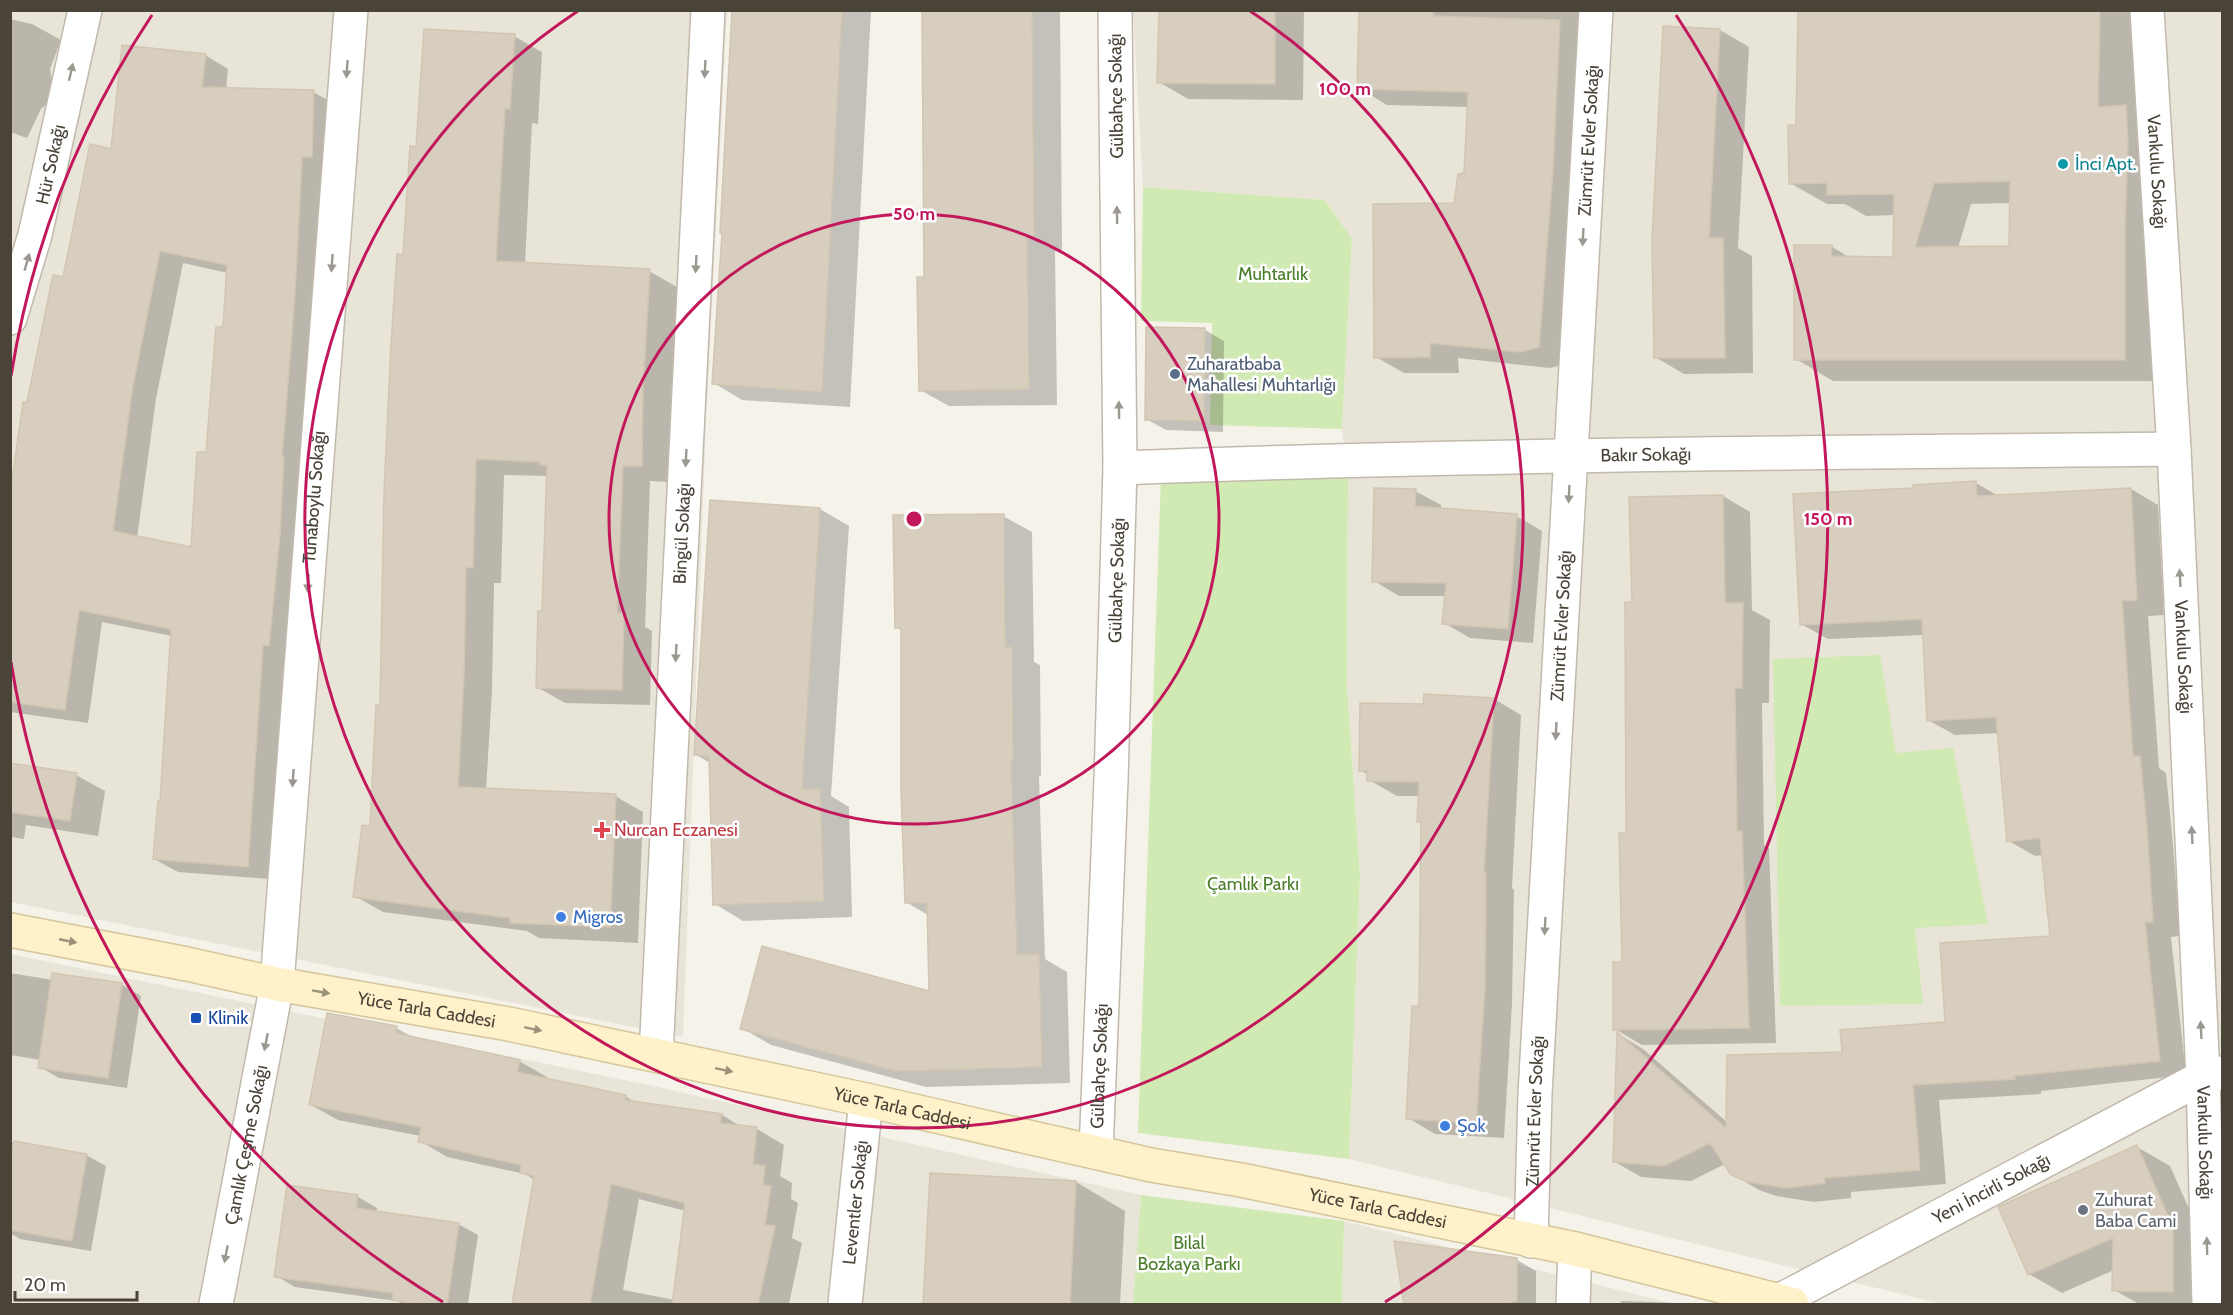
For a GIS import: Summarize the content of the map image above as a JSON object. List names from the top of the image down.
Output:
{
  "streets": {
    "main road": ["Yüce Tarla Caddesi"],
    "street": [
      "Gülbahçe Sokağı",
      "Zümrüt Evler Sokağı",
      "Hür Sokağı",
      "Vankulu Sokağı",
      "Bakır Sokağı",
      "Tunaboylu Sokağı",
      "Bingül Sokağı",
      "Çamlık Çeşme Sokağı",
      "Yeni İncirli Sokağı",
      "Leventler Sokağı"
    ]
  },
  "crossings": [
    ["Gülbahçe Sokağı", "Bakır Sokağı"],
    ["Gülbahçe Sokağı", "Yüce Tarla Caddesi"],
    ["Zümrüt Evler Sokağı", "Bakır Sokağı"],
    ["Zümrüt Evler Sokağı", "Yüce Tarla Caddesi"],
    ["Vankulu Sokağı", "Bakır Sokağı"],
    ["Vankulu Sokağı", "Yeni İncirli Sokağı"],
    ["Tunaboylu Sokağı", "Yüce Tarla Caddesi"],
    ["Tunaboylu Sokağı", "Çamlık Çeşme Sokağı"],
    ["Bingül Sokağı", "Yüce Tarla Caddesi"],
    ["Yüce Tarla Caddesi", "Çamlık Çeşme Sokağı"],
    ["Yüce Tarla Caddesi", "Yeni İncirli Sokağı"],
    ["Yüce Tarla Caddesi", "Leventler Sokağı"]
  ],
  "one_way": [
    "Gülbahçe Sokağı",
    "Zümrüt Evler Sokağı",
    "Hür Sokağı",
    "Vankulu Sokağı",
    "Tunaboylu Sokağı",
    "Bingül Sokağı",
    "Yüce Tarla Caddesi",
    "Çamlık Çeşme Sokağı"
  ],
  "parks": ["Muhtarlık", "Çamlık Parkı", "Bilal Bozkaya Parkı"],
  "places": {
    "other": [
      "İnci Apt.",
      "Zuharatbaba Mahallesi Muhtarlığı",
      "Migros",
      "Şok",
      "Zuhurat Baba Cami"
    ],
    "health": ["Nurcan Eczanesi"],
    "transit": ["Klinik"]
  },
  "scale_bar": "20 m",
  "rings": ["100 m", "50 m", "150 m"]
}
